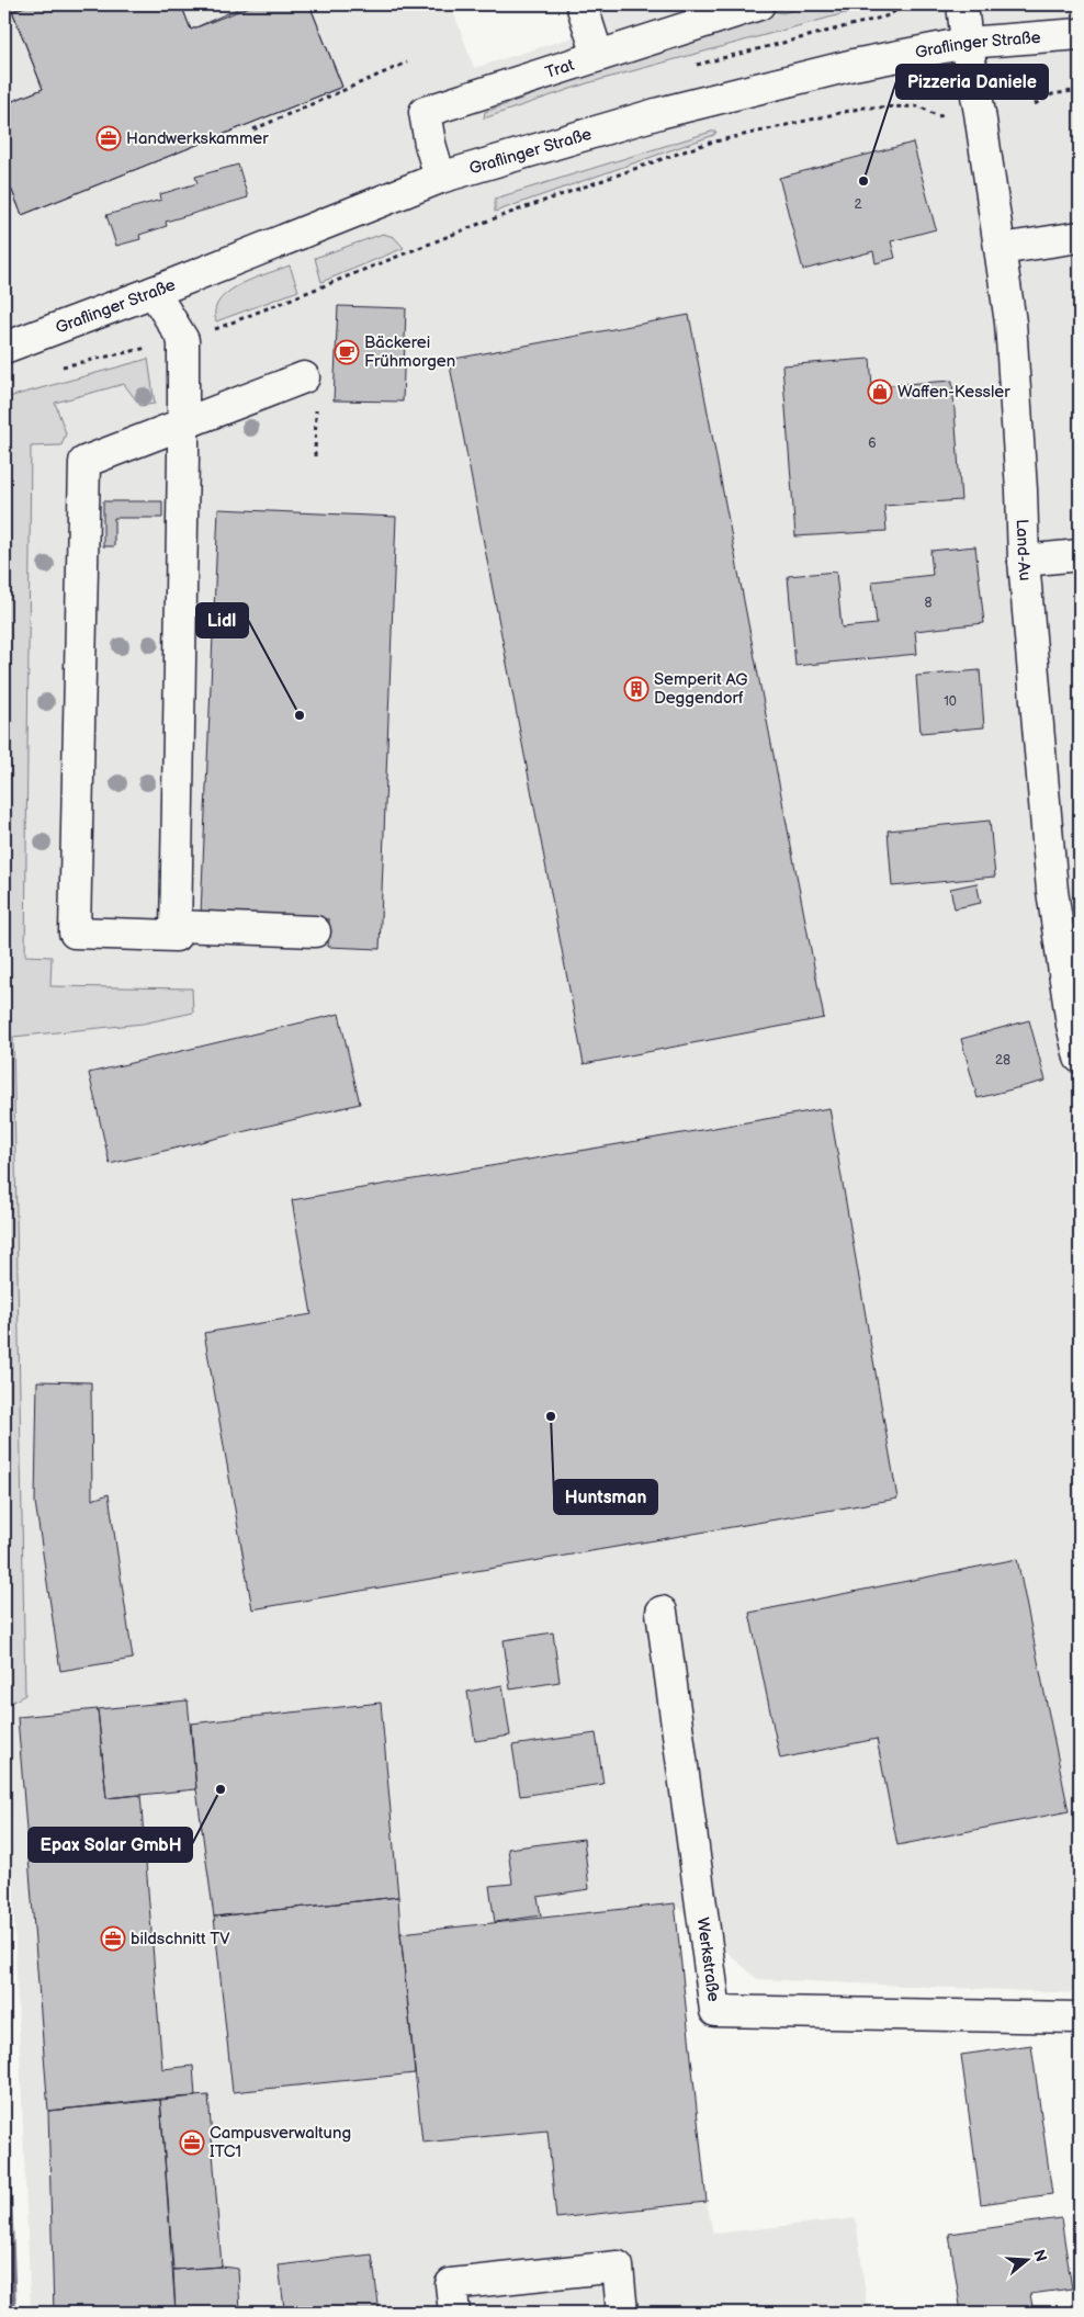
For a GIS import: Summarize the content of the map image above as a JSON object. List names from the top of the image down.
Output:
{
  "streets": {
    "street": [
      "Graflinger Straße",
      "Trat",
      "Land-Au",
      "Werkstraße"
    ]
  },
  "crossings": [
    ["Graflinger Straße", "Trat"],
    ["Graflinger Straße", "Land-Au"]
  ],
  "places": {
    "office": ["Handwerkskammer", "bildschnitt TV", "Campusverwaltung ITC1"],
    "other": [
      "Pizzeria Daniele",
      "Lidl",
      "Huntsman",
      "Epax Solar GmbH"
    ],
    "cafe": ["Bäckerei Frühmorgen"],
    "shop": ["Waffen-Kessler"],
    "building": ["Semperit AG Deggendorf"]
  },
  "house_numbers": [
    "2",
    "6",
    "8",
    "10",
    "28"
  ],
  "north": "right"
}
